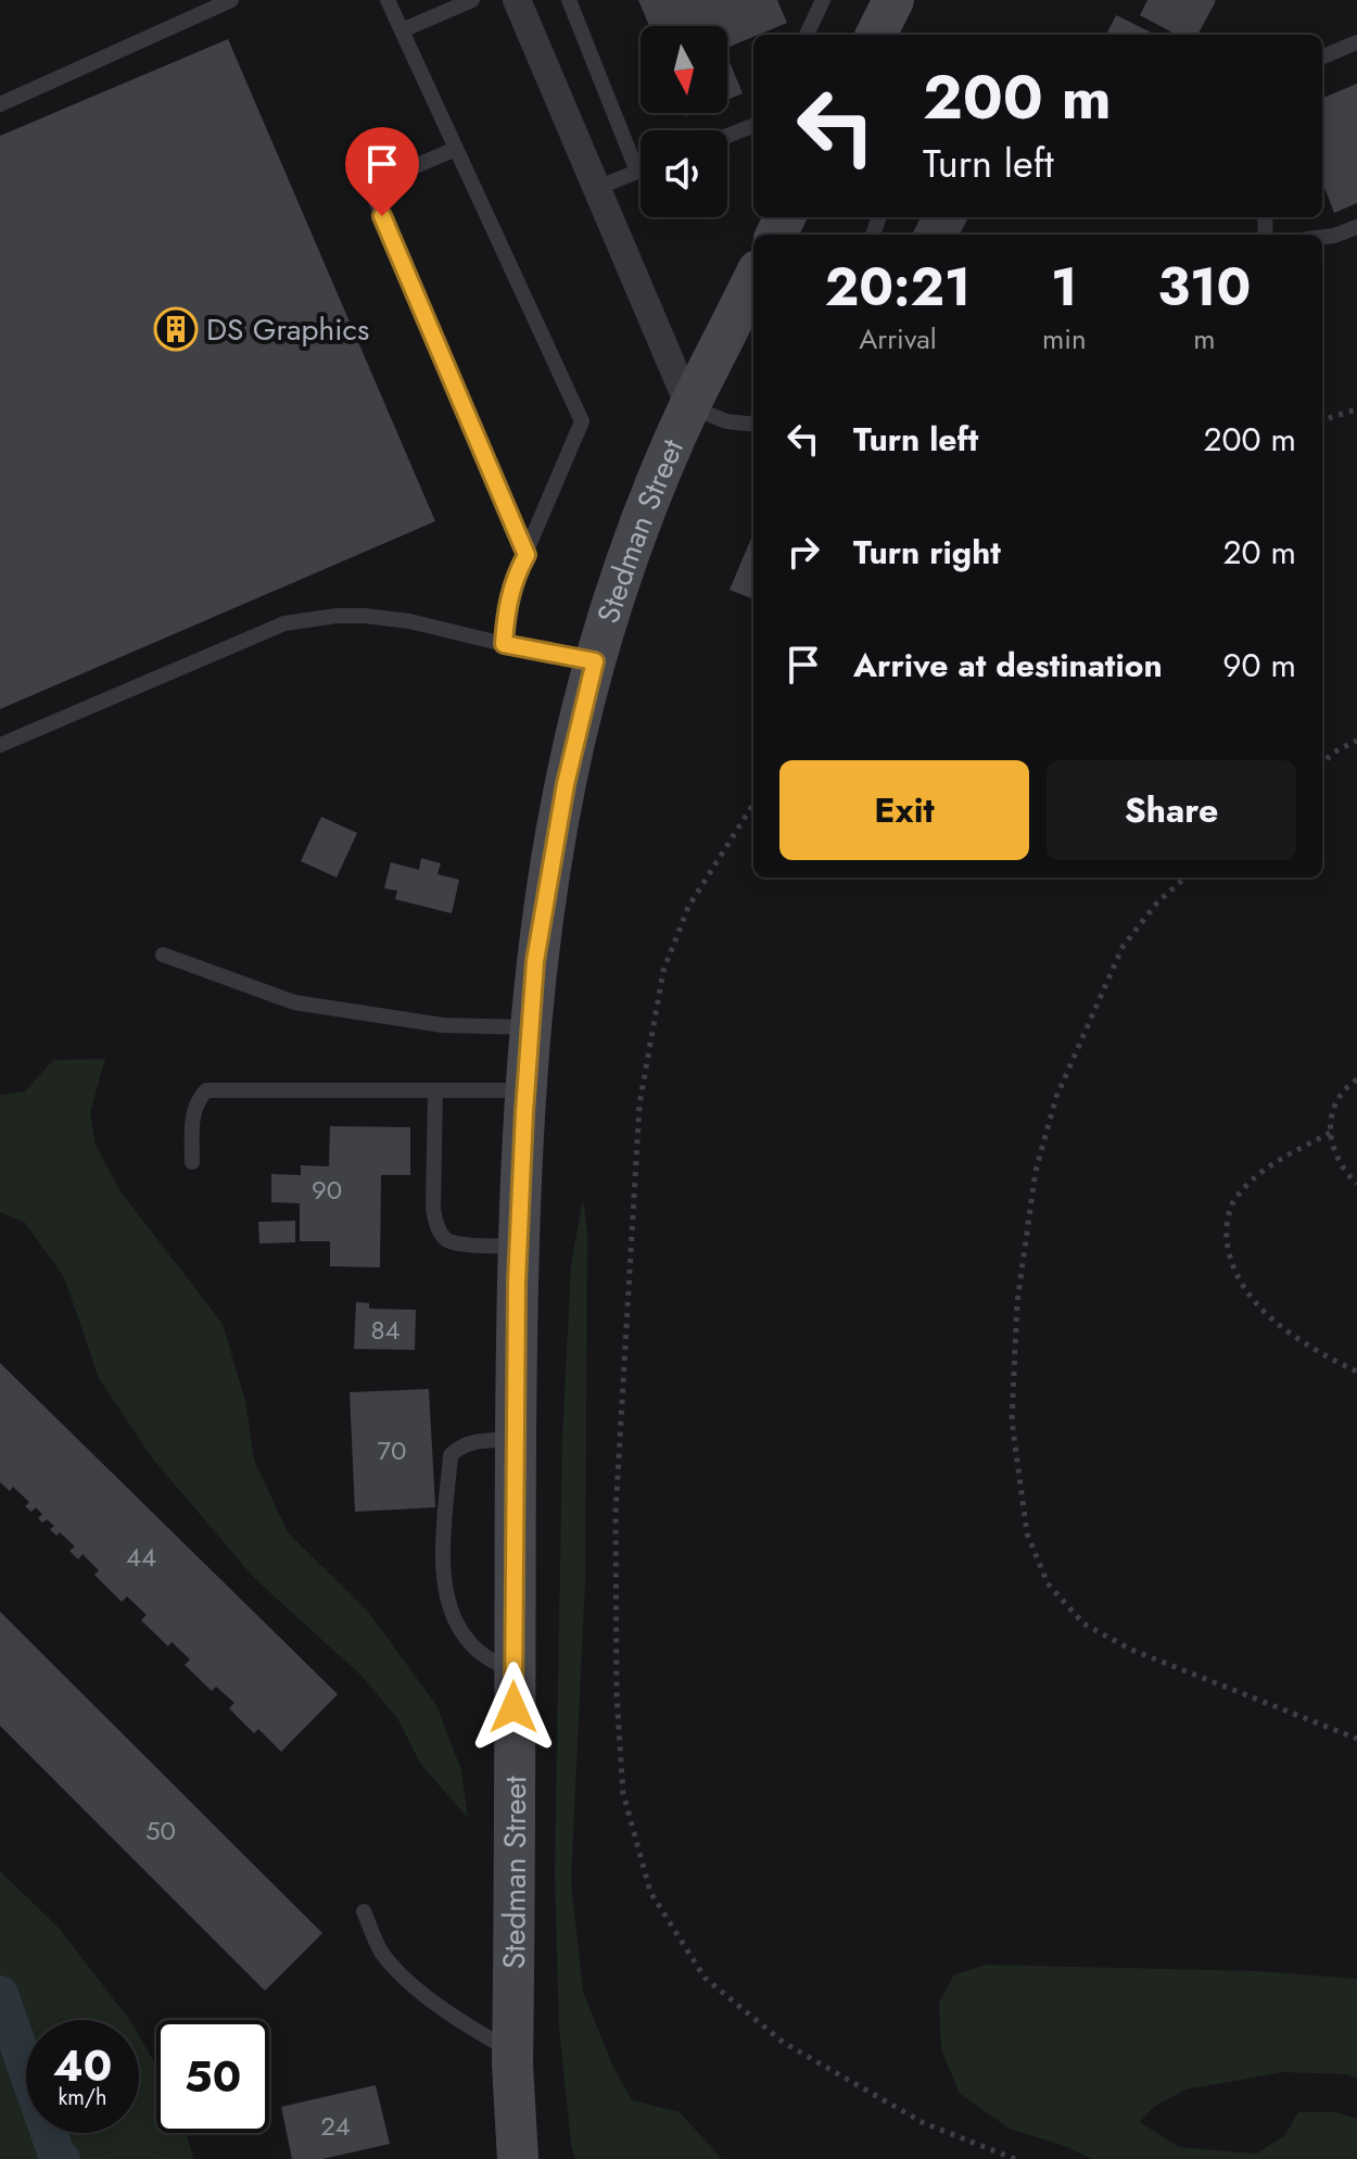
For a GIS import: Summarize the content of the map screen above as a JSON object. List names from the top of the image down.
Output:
{
  "streets": {
    "main road": ["Stedman Street"]
  },
  "places": {
    "building": ["DS Graphics"]
  },
  "house_numbers": [
    "90",
    "84",
    "70",
    "44",
    "50",
    "24"
  ],
  "north": "bottom",
  "page": {
    "turn": ["200 m", "Turn left"],
    "eta": [
      "20:21",
      "Arrival",
      "1",
      "min",
      "310",
      "m"
    ],
    "list": [
      {
        "name": "Turn left",
        "value": "200 m"
      },
      {
        "name": "Turn right",
        "value": "20 m"
      },
      {
        "name": "Arrive at destination",
        "value": "90 m"
      }
    ],
    "buttons": ["Exit", "Share"],
    "speed": "40 km/h",
    "limit": "50"
  }
}
